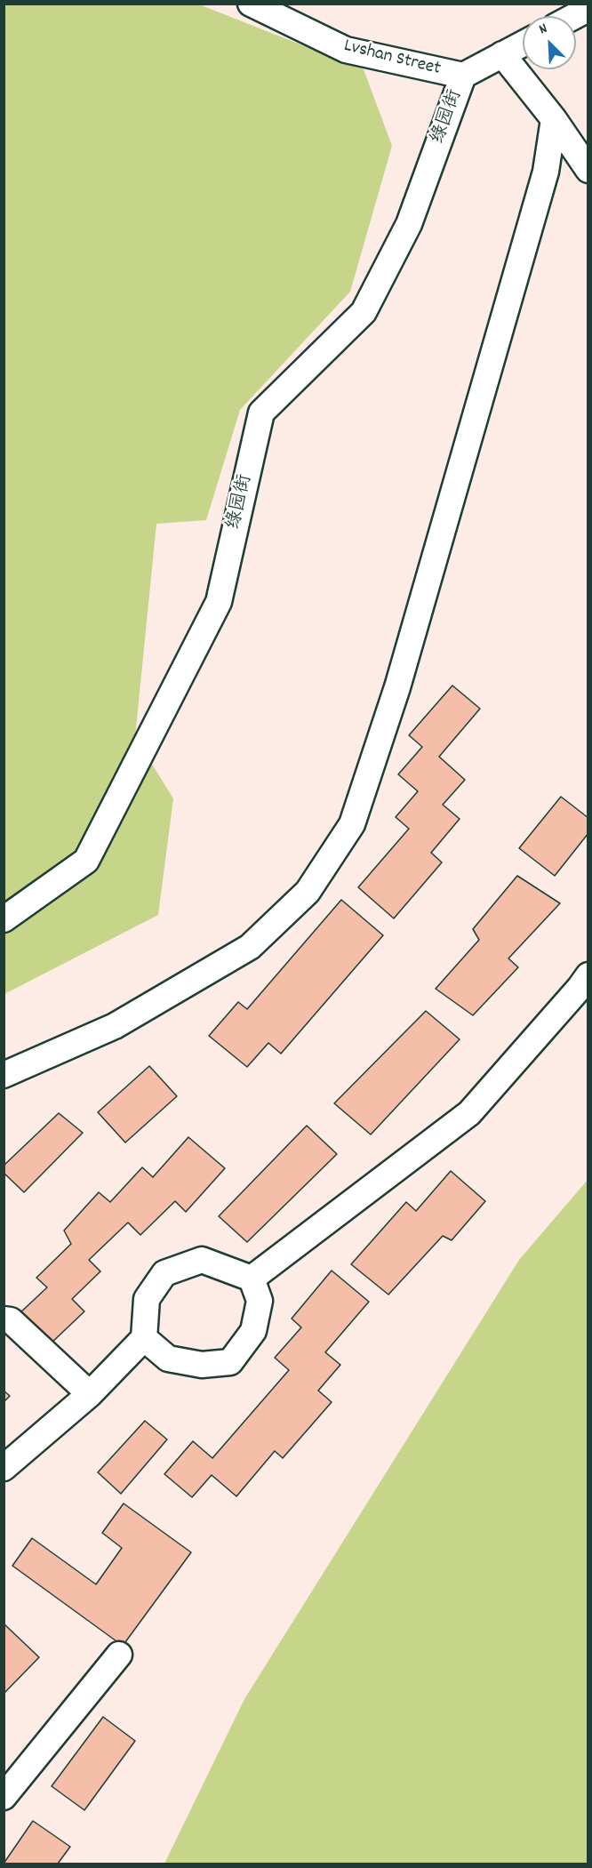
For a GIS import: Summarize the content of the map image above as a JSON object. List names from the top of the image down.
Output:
{
  "streets": {
    "street": ["Lvshan Street", "绿园街"]
  },
  "crossings": [
    ["Lvshan Street", "绿园街"]
  ],
  "north": "top left"
}
